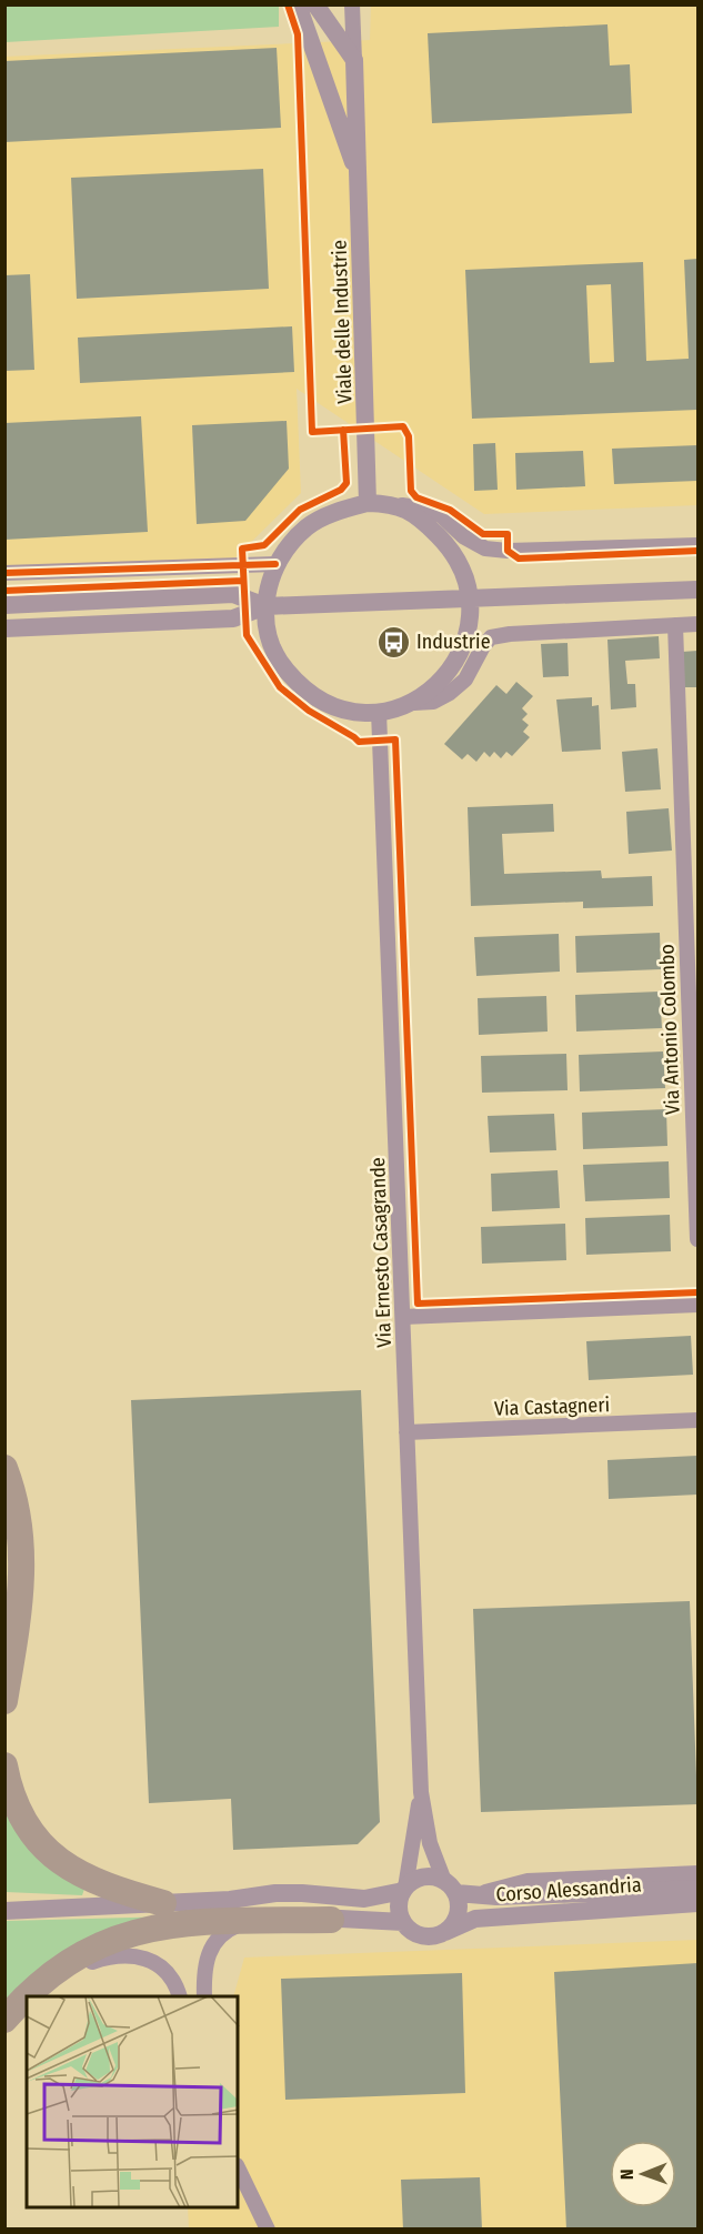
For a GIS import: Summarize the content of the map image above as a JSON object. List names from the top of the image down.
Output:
{
  "streets": {
    "street": [
      "Viale delle Industrie",
      "Via Antonio Colombo",
      "Via Ernesto Casagrande",
      "Via Castagneri",
      "Corso Alessandria"
    ]
  },
  "crossings": [
    ["Via Ernesto Casagrande", "Via Castagneri"],
    ["Via Ernesto Casagrande", "Corso Alessandria"]
  ],
  "places": {
    "bus stop": ["Industrie"]
  },
  "north": "left"
}
